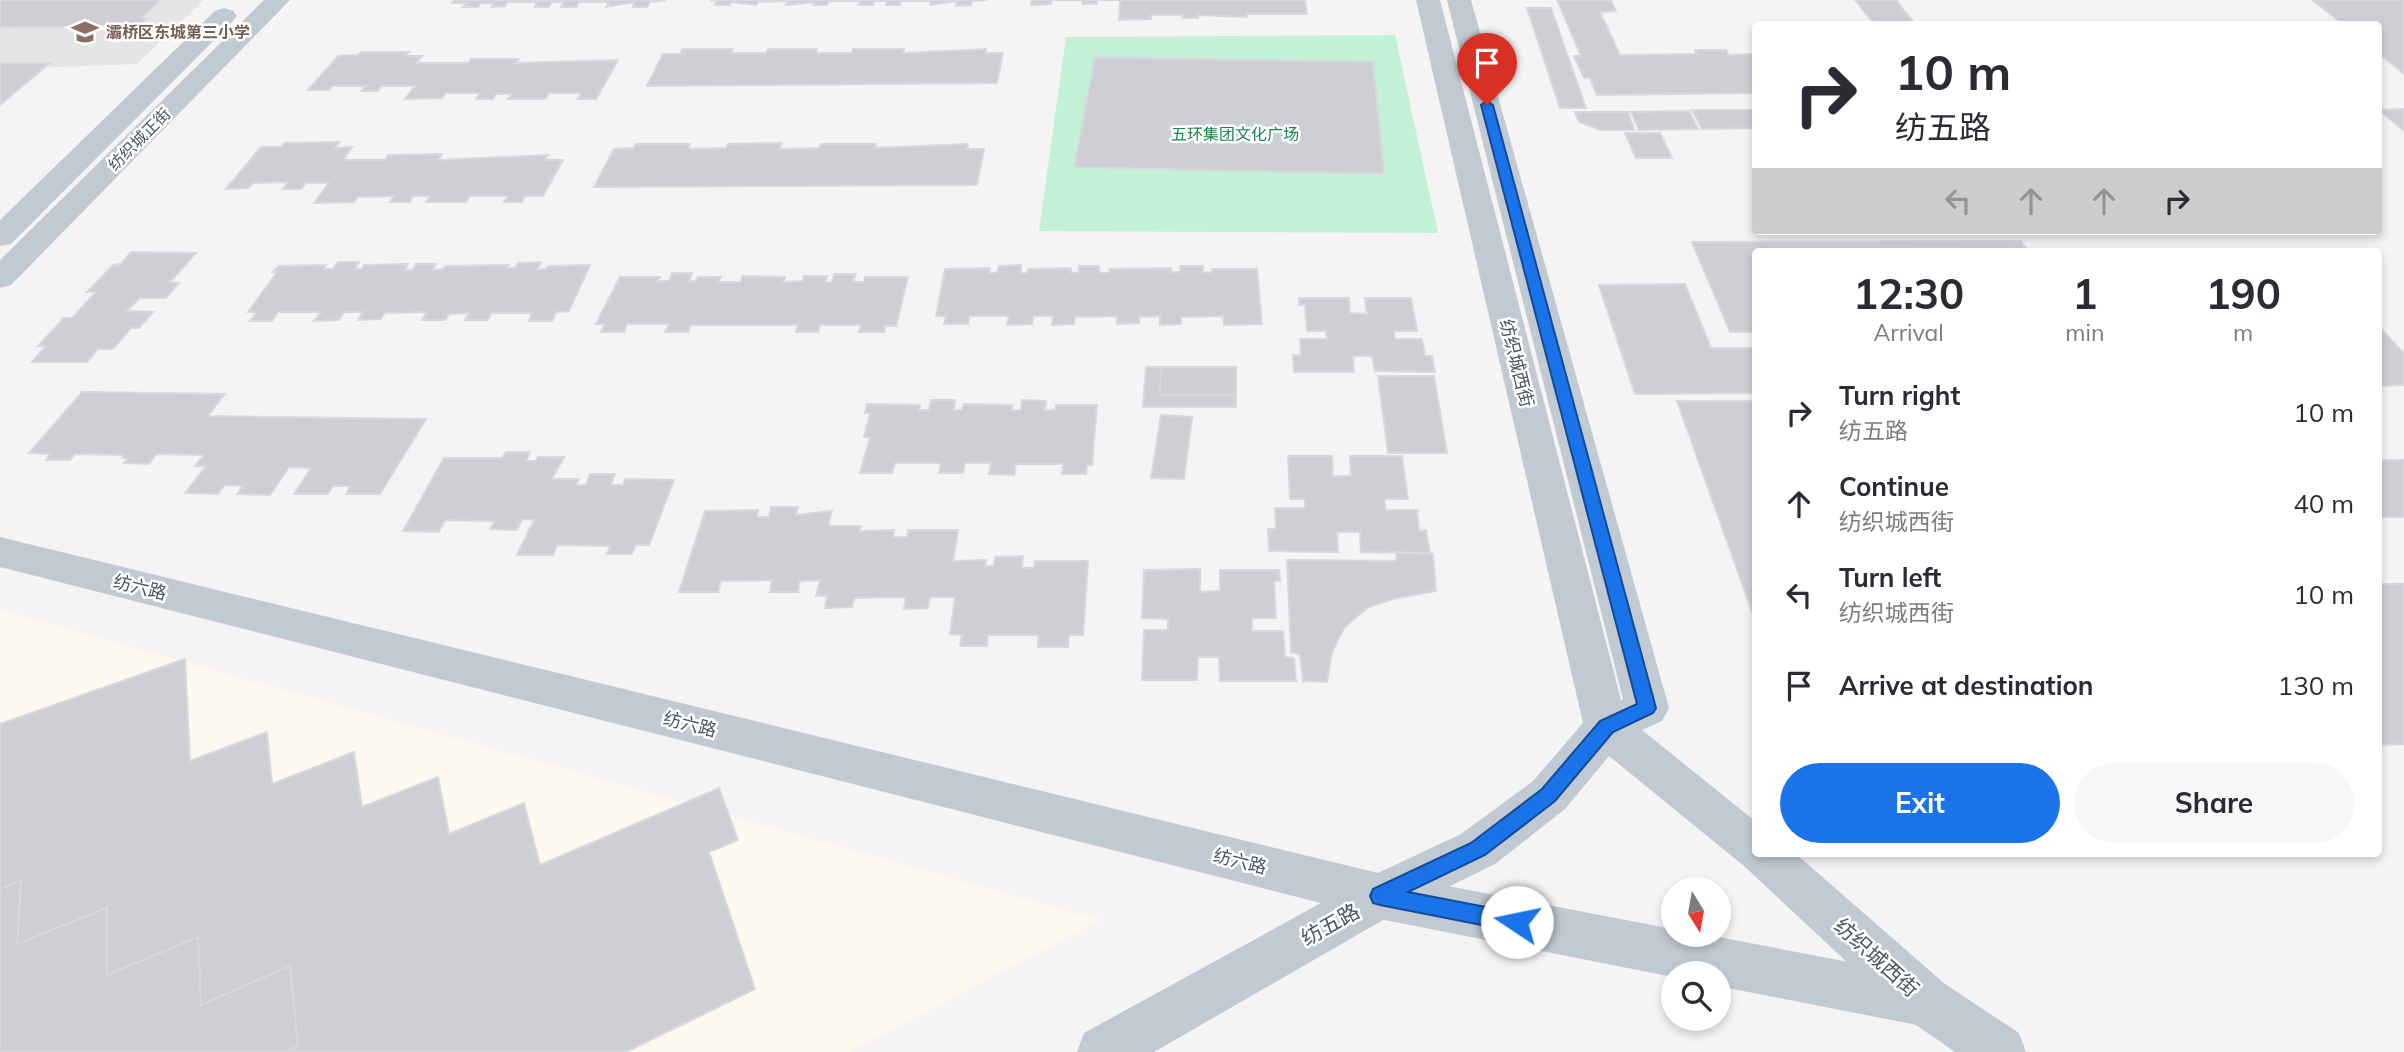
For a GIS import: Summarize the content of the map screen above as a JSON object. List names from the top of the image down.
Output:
{
  "streets": {
    "street": [
      "纺织城正街",
      "纺织城西街",
      "纺六路",
      "纺五路"
    ]
  },
  "crossings": [
    ["纺织城西街", "纺六路"],
    ["纺织城西街", "纺五路"],
    ["纺六路", "纺五路"]
  ],
  "parks": ["五环集团文化广场"],
  "places": {
    "school or university": ["灞桥区东城第三小学"]
  },
  "north": "bottom",
  "page": {
    "turn": ["10 m", "纺五路"],
    "eta": [
      "12:30",
      "Arrival",
      "1",
      "min",
      "190",
      "m"
    ],
    "list": [
      {
        "name": "Turn right",
        "note": "纺五路",
        "value": "10 m"
      },
      {
        "name": "Continue",
        "note": "纺织城西街",
        "value": "40 m"
      },
      {
        "name": "Turn left",
        "note": "纺织城西街",
        "value": "10 m"
      },
      {
        "name": "Arrive at destination",
        "value": "130 m"
      }
    ],
    "buttons": ["Exit", "Share"]
  }
}
